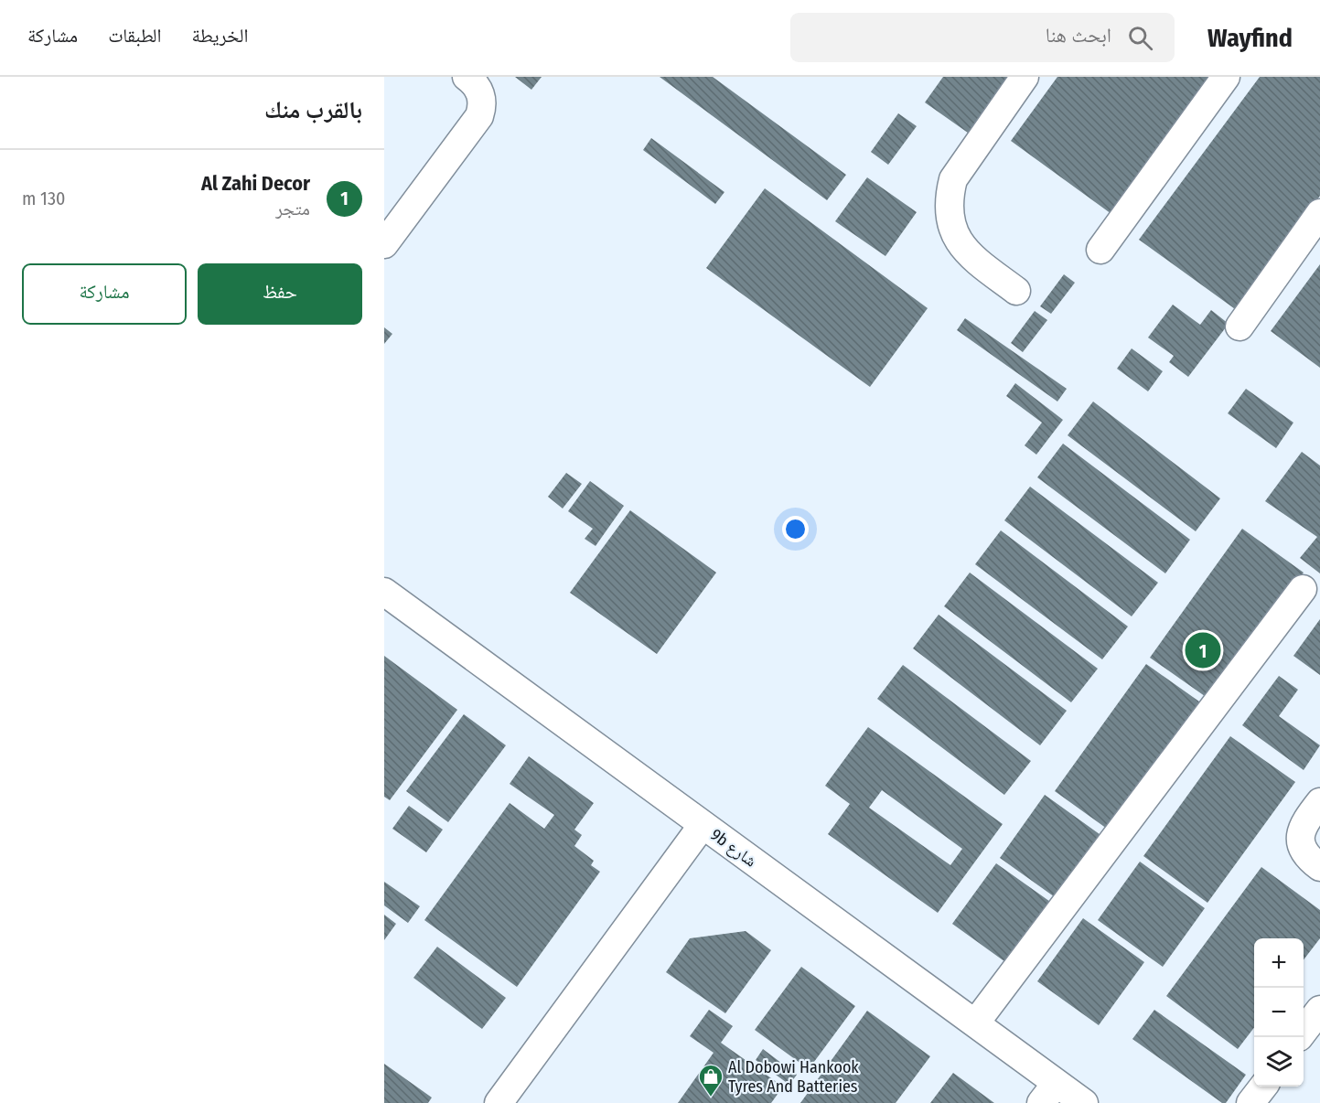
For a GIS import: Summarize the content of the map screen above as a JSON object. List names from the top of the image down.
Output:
{
  "streets": {
    "lane": ["9b شارع"]
  },
  "places": {
    "shop": ["Al Dobowi Hankook Tyres And Batteries"]
  },
  "page": {
    "header": "Wayfind",
    "search": "ابحث هنا",
    "nav": ["الخريطة", "الطبقات", "مشاركة"],
    "heading": "بالقرب منك",
    "list": [
      {
        "mark": "1",
        "name": "Al Zahi Decor",
        "note": "متجر",
        "value": "130 m"
      }
    ],
    "buttons": ["حفظ", "مشاركة"],
    "pins": "1",
    "map_buttons": ["+", "−"]
  }
}
